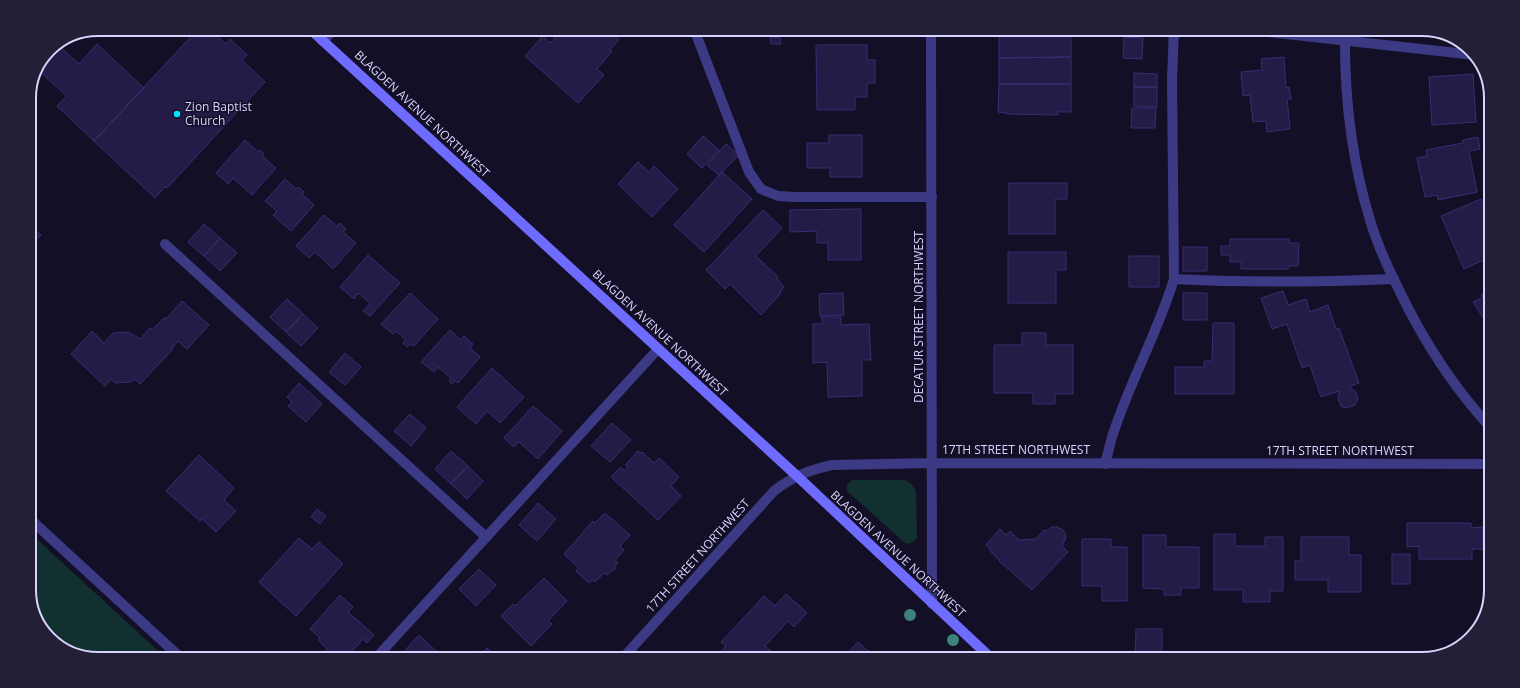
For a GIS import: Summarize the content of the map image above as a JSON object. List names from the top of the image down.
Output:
{
  "streets": {
    "main road": ["BLAGDEN AVENUE NORTHWEST"],
    "street": ["DECATUR STREET NORTHWEST", "17TH STREET NORTHWEST"]
  },
  "crossings": [
    ["BLAGDEN AVENUE NORTHWEST", "DECATUR STREET NORTHWEST"],
    ["BLAGDEN AVENUE NORTHWEST", "17TH STREET NORTHWEST"],
    ["DECATUR STREET NORTHWEST", "17TH STREET NORTHWEST"]
  ],
  "places": ["Zion Baptist Church"]
}
